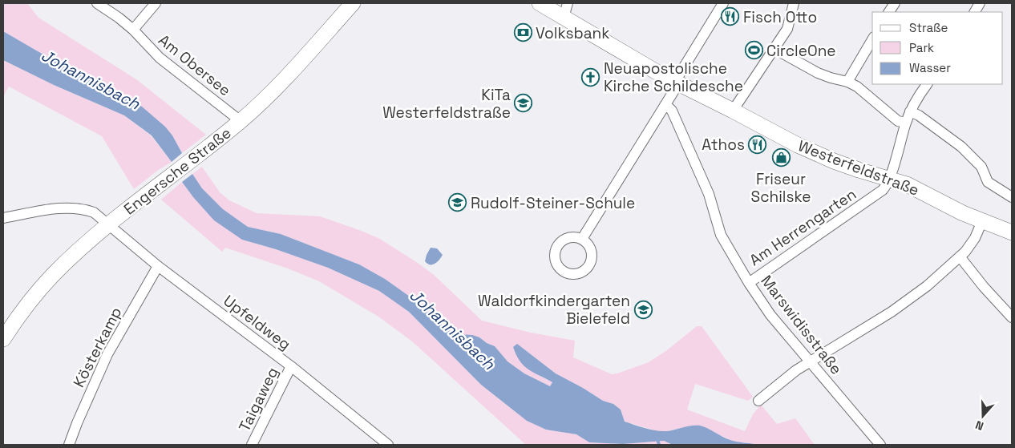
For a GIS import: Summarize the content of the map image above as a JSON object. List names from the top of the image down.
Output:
{
  "streets": {
    "main road": ["Westerfeldstraße", "Engersche Straße"],
    "street": [
      "Am Obersee",
      "Am Herrengarten",
      "Upfeldweg",
      "Marswidisstraße",
      "Kösterkamp",
      "Taigaweg"
    ]
  },
  "crossings": [
    ["Am Obersee", "Engersche Straße"],
    ["Westerfeldstraße", "Am Herrengarten"],
    ["Engersche Straße", "Upfeldweg"],
    ["Am Herrengarten", "Marswidisstraße"],
    ["Upfeldweg", "Kösterkamp"],
    ["Upfeldweg", "Taigaweg"]
  ],
  "water": ["Johannisbach"],
  "places": {
    "restaurant": ["Fisch Otto", "Athos"],
    "bank": ["Volksbank"],
    "sports": ["CircleOne"],
    "church": ["Neuapostolische Kirche Schildesche"],
    "school or university": ["KiTa Westerfeldstraße", "Rudolf-Steiner-Schule", "Waldorfkindergarten Bielefeld"],
    "shop": ["Friseur Schilske"]
  },
  "legend": ["Straße", "Park", "Wasser"],
  "north": "bottom"
}
